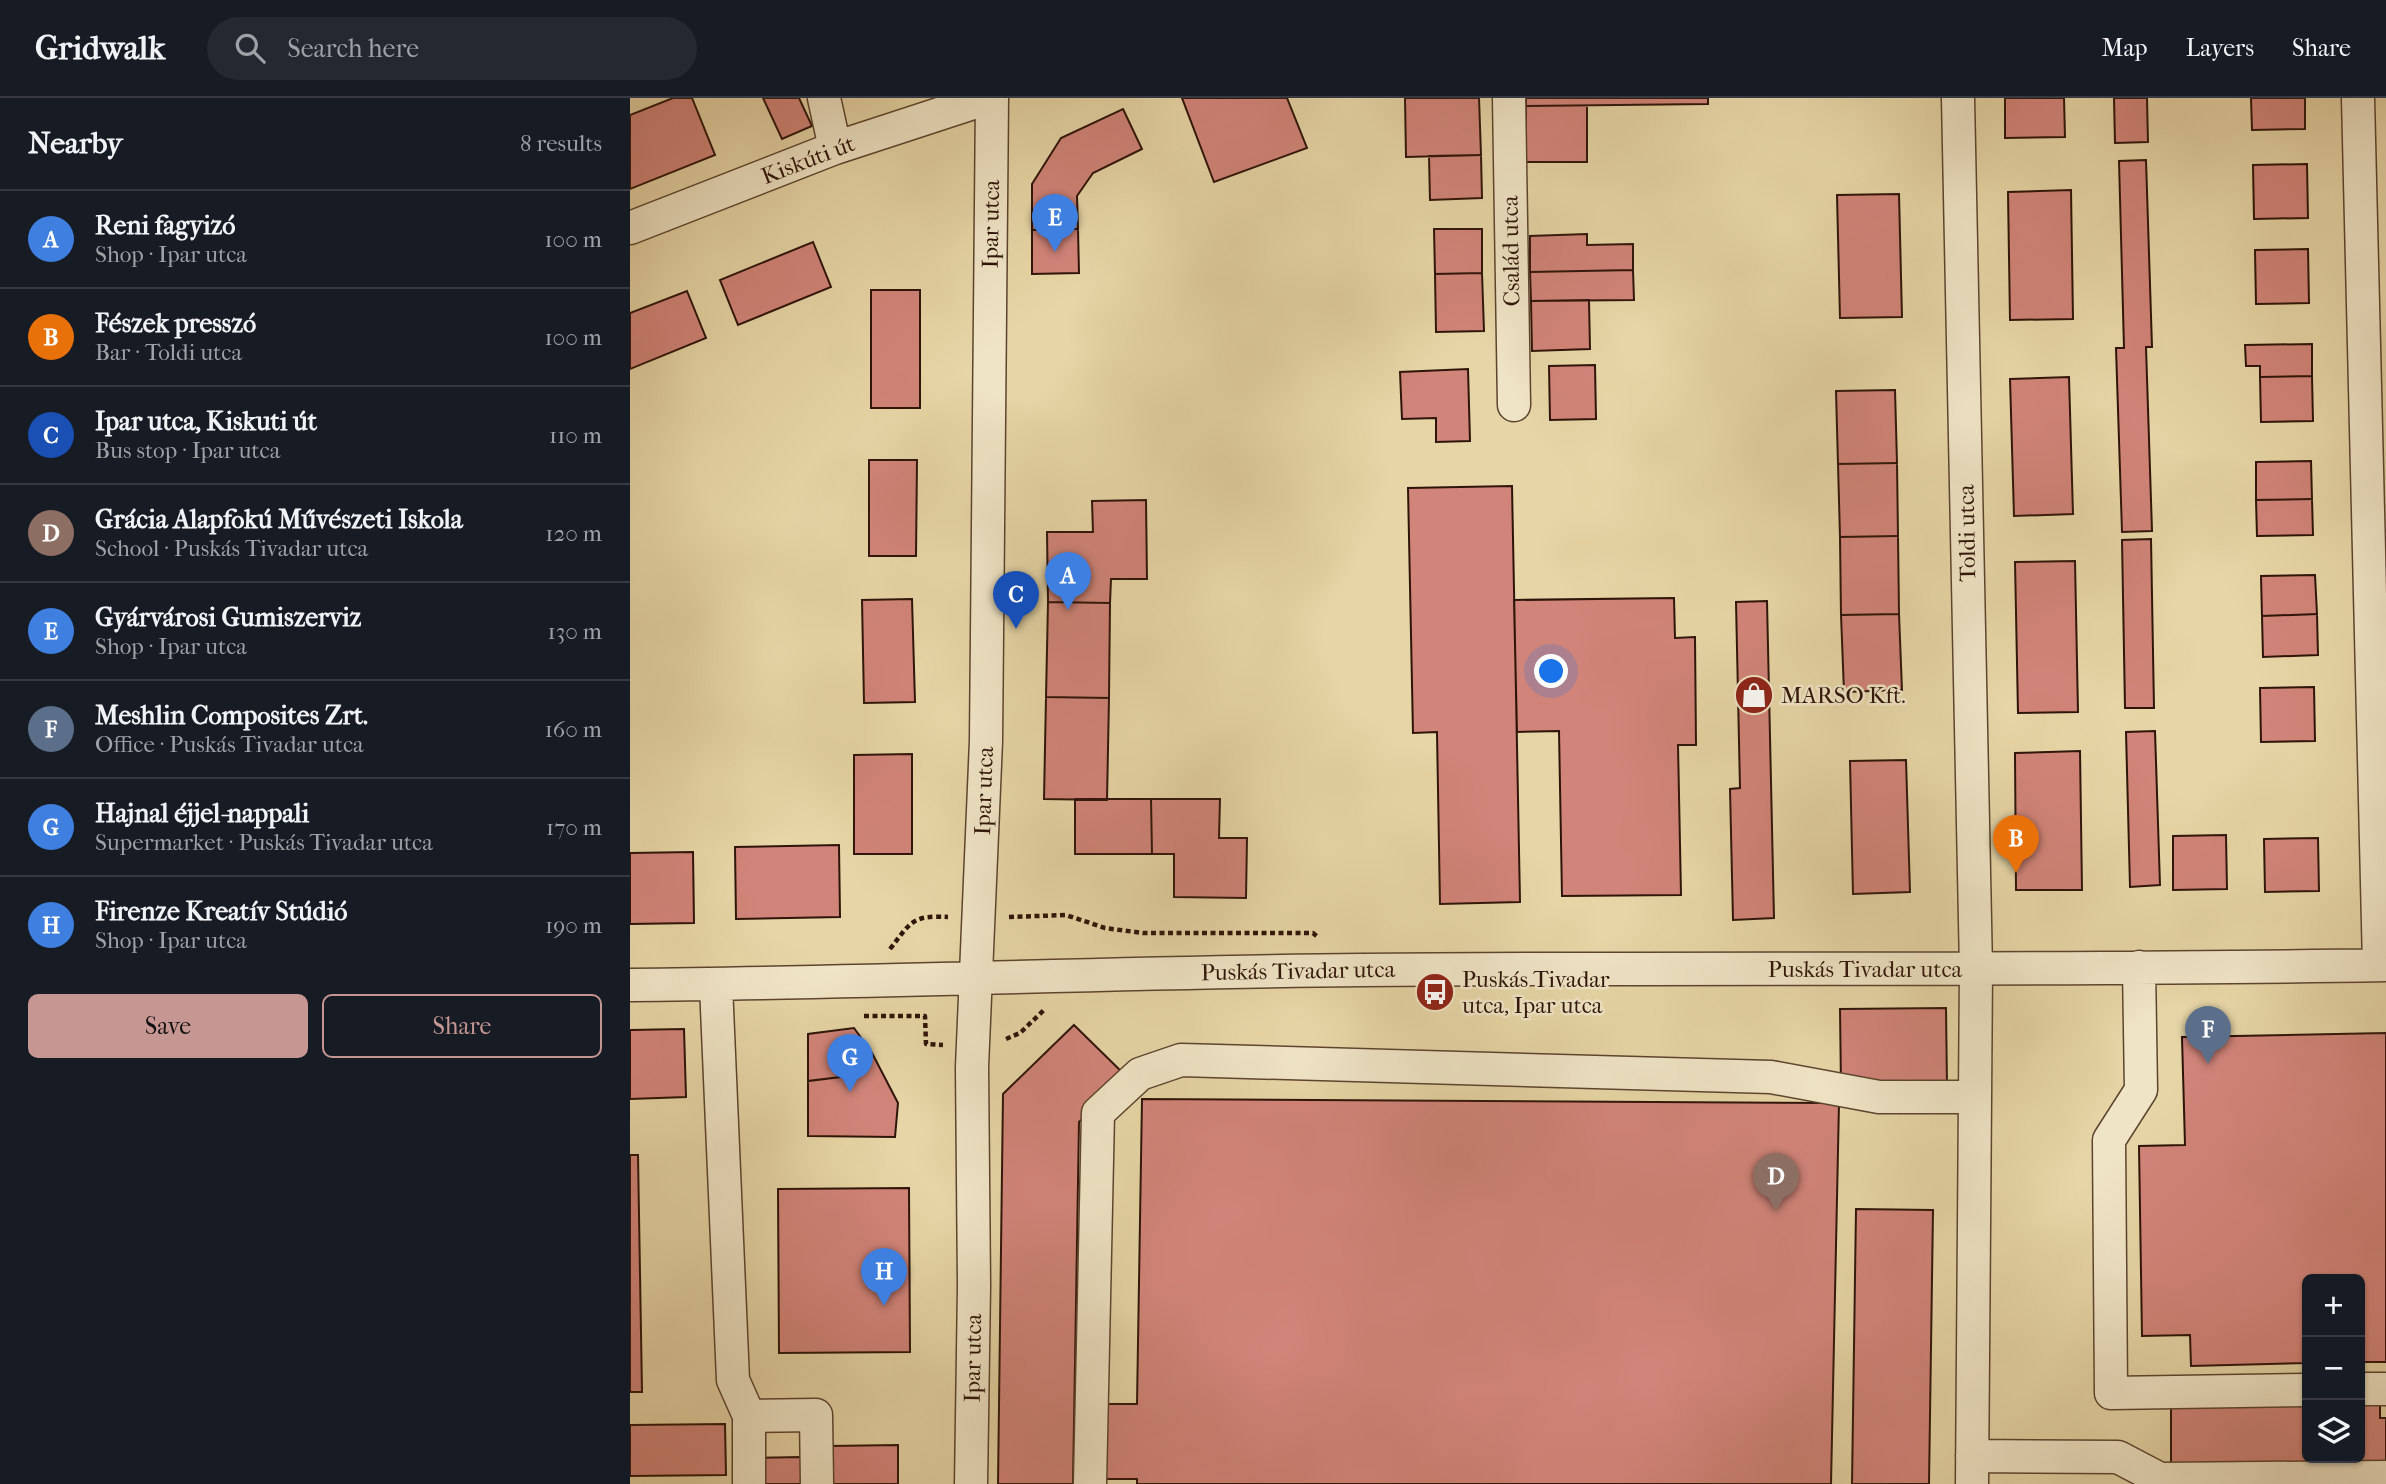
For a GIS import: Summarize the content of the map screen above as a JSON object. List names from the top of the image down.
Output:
{
  "streets": {
    "street": [
      "Kiskúti út",
      "Ipar utca",
      "Család utca",
      "Toldi utca",
      "Puskás Tivadar utca"
    ]
  },
  "crossings": [
    ["Kiskúti út", "Ipar utca"],
    ["Ipar utca", "Puskás Tivadar utca"],
    ["Toldi utca", "Puskás Tivadar utca"]
  ],
  "places": {
    "shop": ["MARSO Kft."],
    "bus stop": ["Puskás Tivadar utca, Ipar utca"]
  },
  "page": {
    "header": "Gridwalk",
    "search": "Search here",
    "nav": ["Map", "Layers", "Share"],
    "heading": ["Nearby", "8 results"],
    "list": [
      {
        "mark": "A",
        "name": "Reni fagyizó",
        "note": "Shop · Ipar utca",
        "value": "100 m"
      },
      {
        "mark": "B",
        "name": "Fészek presszó",
        "note": "Bar · Toldi utca",
        "value": "100 m"
      },
      {
        "mark": "C",
        "name": "Ipar utca, Kiskuti út",
        "note": "Bus stop · Ipar utca",
        "value": "110 m"
      },
      {
        "mark": "D",
        "name": "Grácia Alapfokú Művészeti Iskola",
        "note": "School · Puskás Tivadar utca",
        "value": "120 m"
      },
      {
        "mark": "E",
        "name": "Gyárvárosi Gumiszerviz",
        "note": "Shop · Ipar utca",
        "value": "130 m"
      },
      {
        "mark": "F",
        "name": "Meshlin Composites Zrt.",
        "note": "Office · Puskás Tivadar utca",
        "value": "160 m"
      },
      {
        "mark": "G",
        "name": "Hajnal éjjel-nappali",
        "note": "Supermarket · Puskás Tivadar utca",
        "value": "170 m"
      },
      {
        "mark": "H",
        "name": "Firenze Kreatív Stúdió",
        "note": "Shop · Ipar utca",
        "value": "190 m"
      }
    ],
    "pins": [
      "E",
      "A",
      "C",
      "B",
      "F",
      "G",
      "D",
      "H"
    ],
    "buttons": ["Save", "Share"],
    "map_buttons": ["+", "−"]
  }
}
